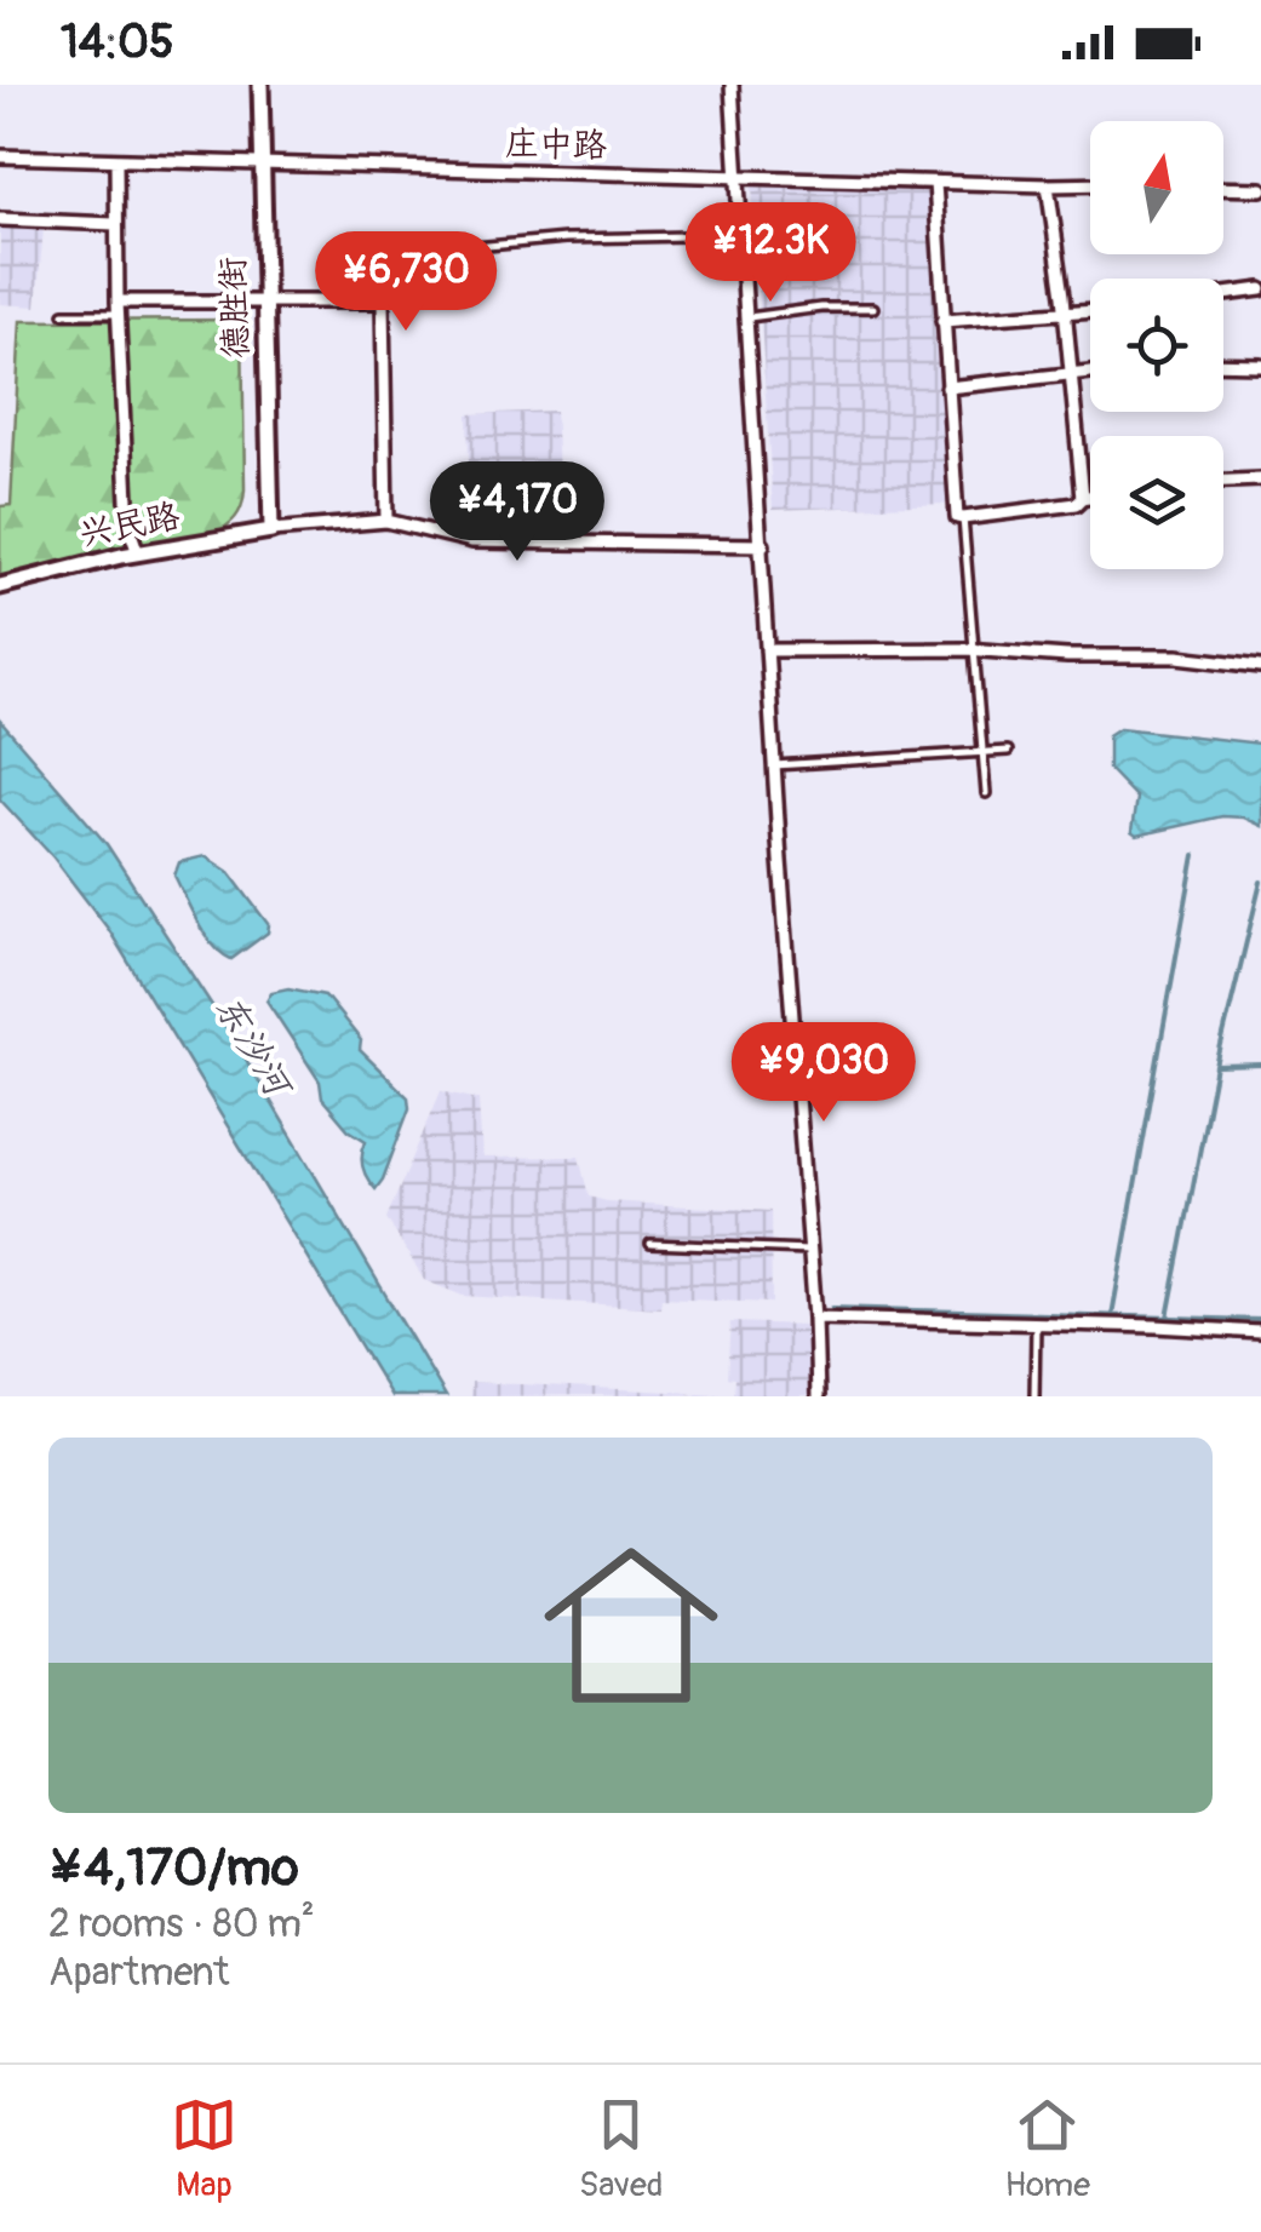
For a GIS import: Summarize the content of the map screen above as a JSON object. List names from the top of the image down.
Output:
{
  "streets": {
    "street": ["庄中路", "德胜街", "兴民路"]
  },
  "crossings": [
    ["庄中路", "德胜街"],
    ["德胜街", "兴民路"]
  ],
  "water": ["东沙河"],
  "north": "top",
  "page": {
    "status": "14:05",
    "price": [
      "¥12.3K",
      "¥6,730",
      "¥4,170",
      "¥9,030"
    ],
    "list": [
      {
        "name": "¥4,170/mo",
        "note": "2 rooms · 80 m² · Apartment"
      }
    ],
    "tabs": ["Map", "Saved", "Home"]
  }
}
